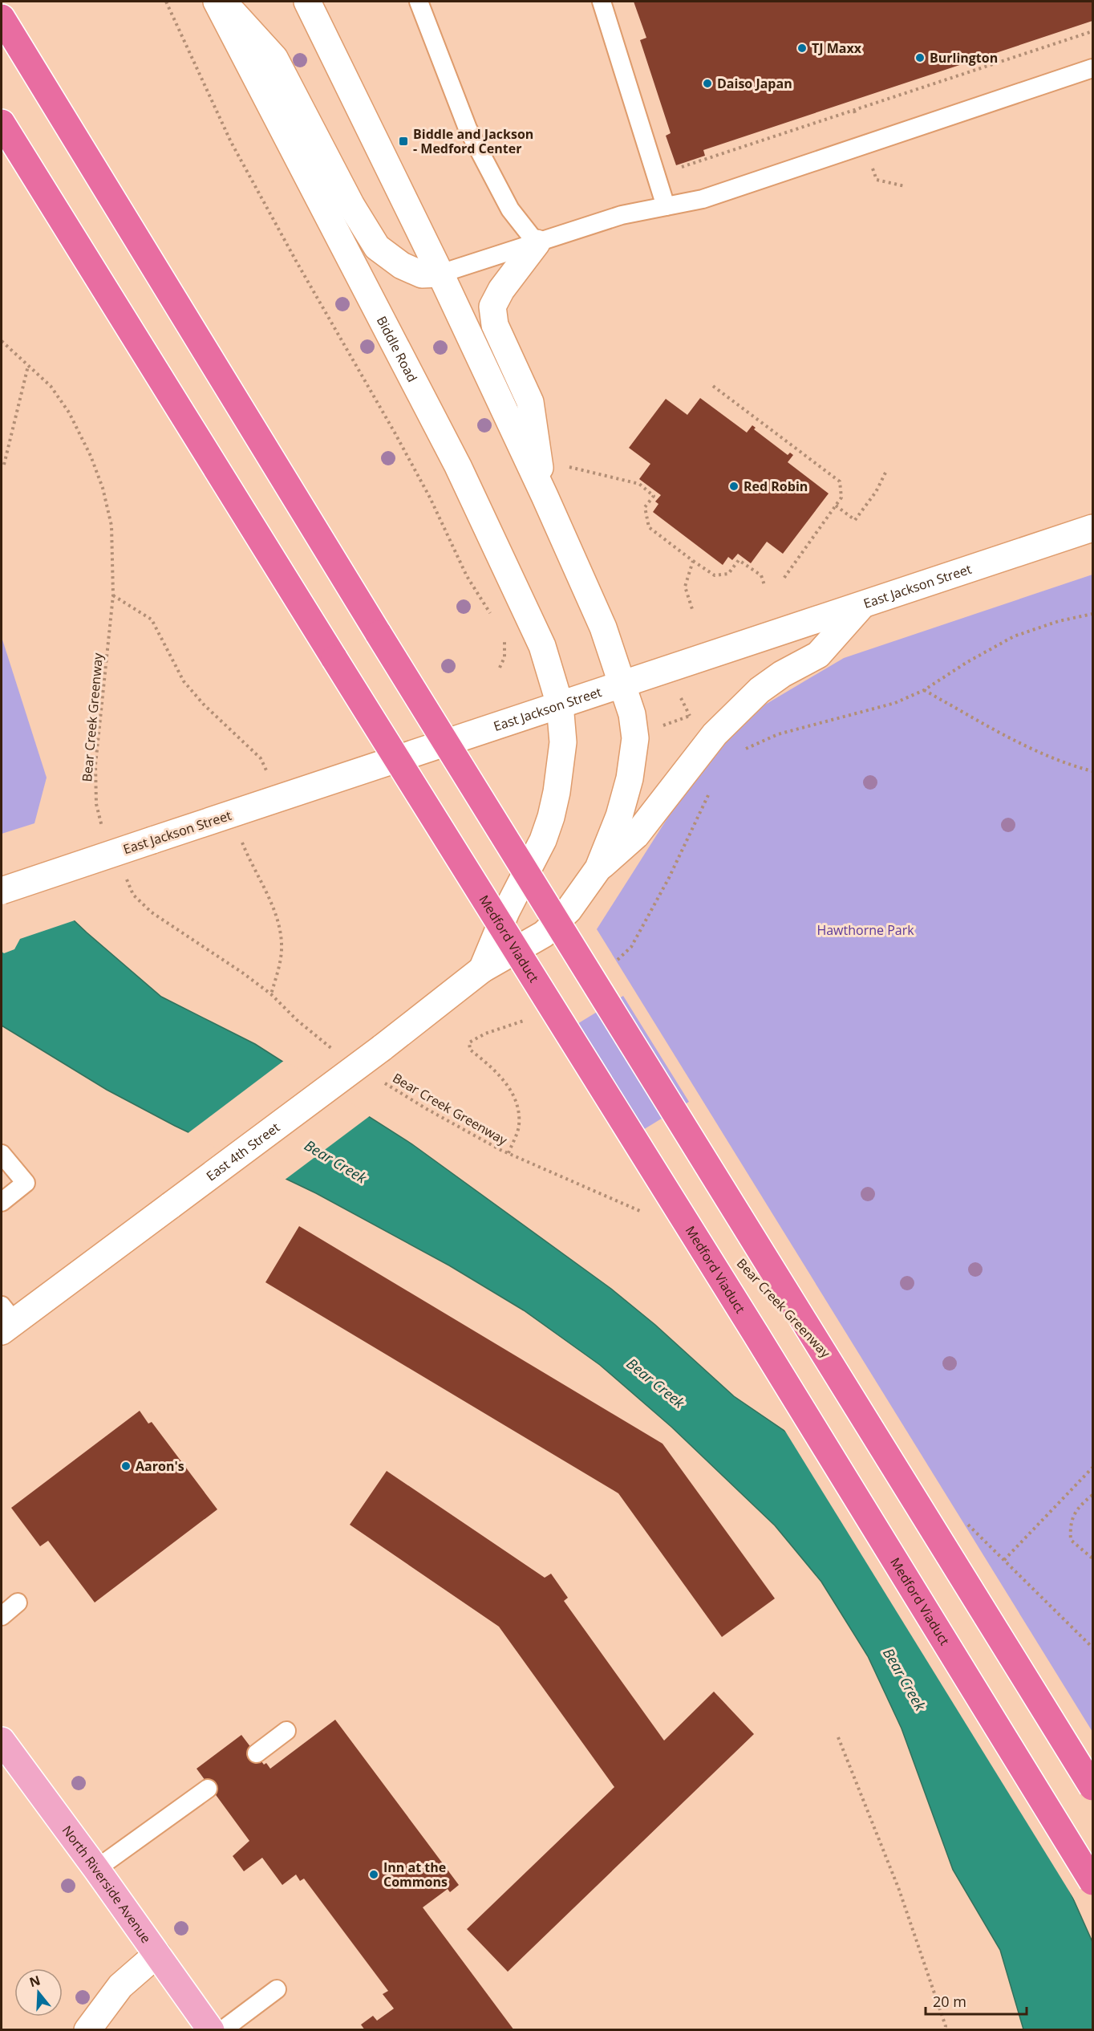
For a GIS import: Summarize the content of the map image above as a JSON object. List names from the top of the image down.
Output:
{
  "streets": {
    "highway": ["Medford Viaduct"],
    "main road": [
      "Biddle Road",
      "East Jackson Street",
      "East 4th Street",
      "North Riverside Avenue"
    ],
    "path": ["Bear Creek Greenway"]
  },
  "crossings": [
    ["Biddle Road", "East Jackson Street"],
    ["Biddle Road", "East 4th Street"],
    ["East Jackson Street", "East 4th Street"]
  ],
  "water": ["Bear Creek"],
  "parks": ["Hawthorne Park"],
  "places": {
    "other": [
      "TJ Maxx",
      "Burlington",
      "Daiso Japan",
      "Red Robin",
      "Aaron's",
      "Inn at the Commons"
    ],
    "transit": ["Biddle and Jackson - Medford Center"]
  },
  "scale_bar": "20 m",
  "north": "top"
}
